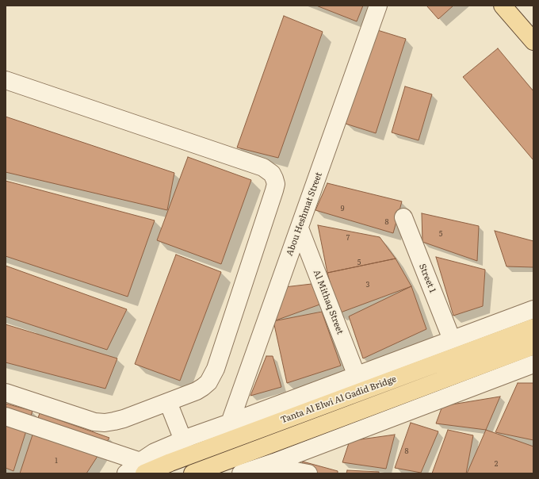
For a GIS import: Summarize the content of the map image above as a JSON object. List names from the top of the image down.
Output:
{
  "streets": {
    "main road": ["Tanta Al Elwi Al Gadid Bridge"],
    "street": ["Abou Heshmat Street", "Street 1", "Al Mithaq Street"]
  },
  "crossings": [
    ["Abou Heshmat Street", "Al Mithaq Street"]
  ],
  "house_numbers": [
    "9",
    "8",
    "5",
    "7",
    "5",
    "3",
    "8",
    "1",
    "2"
  ]
}
